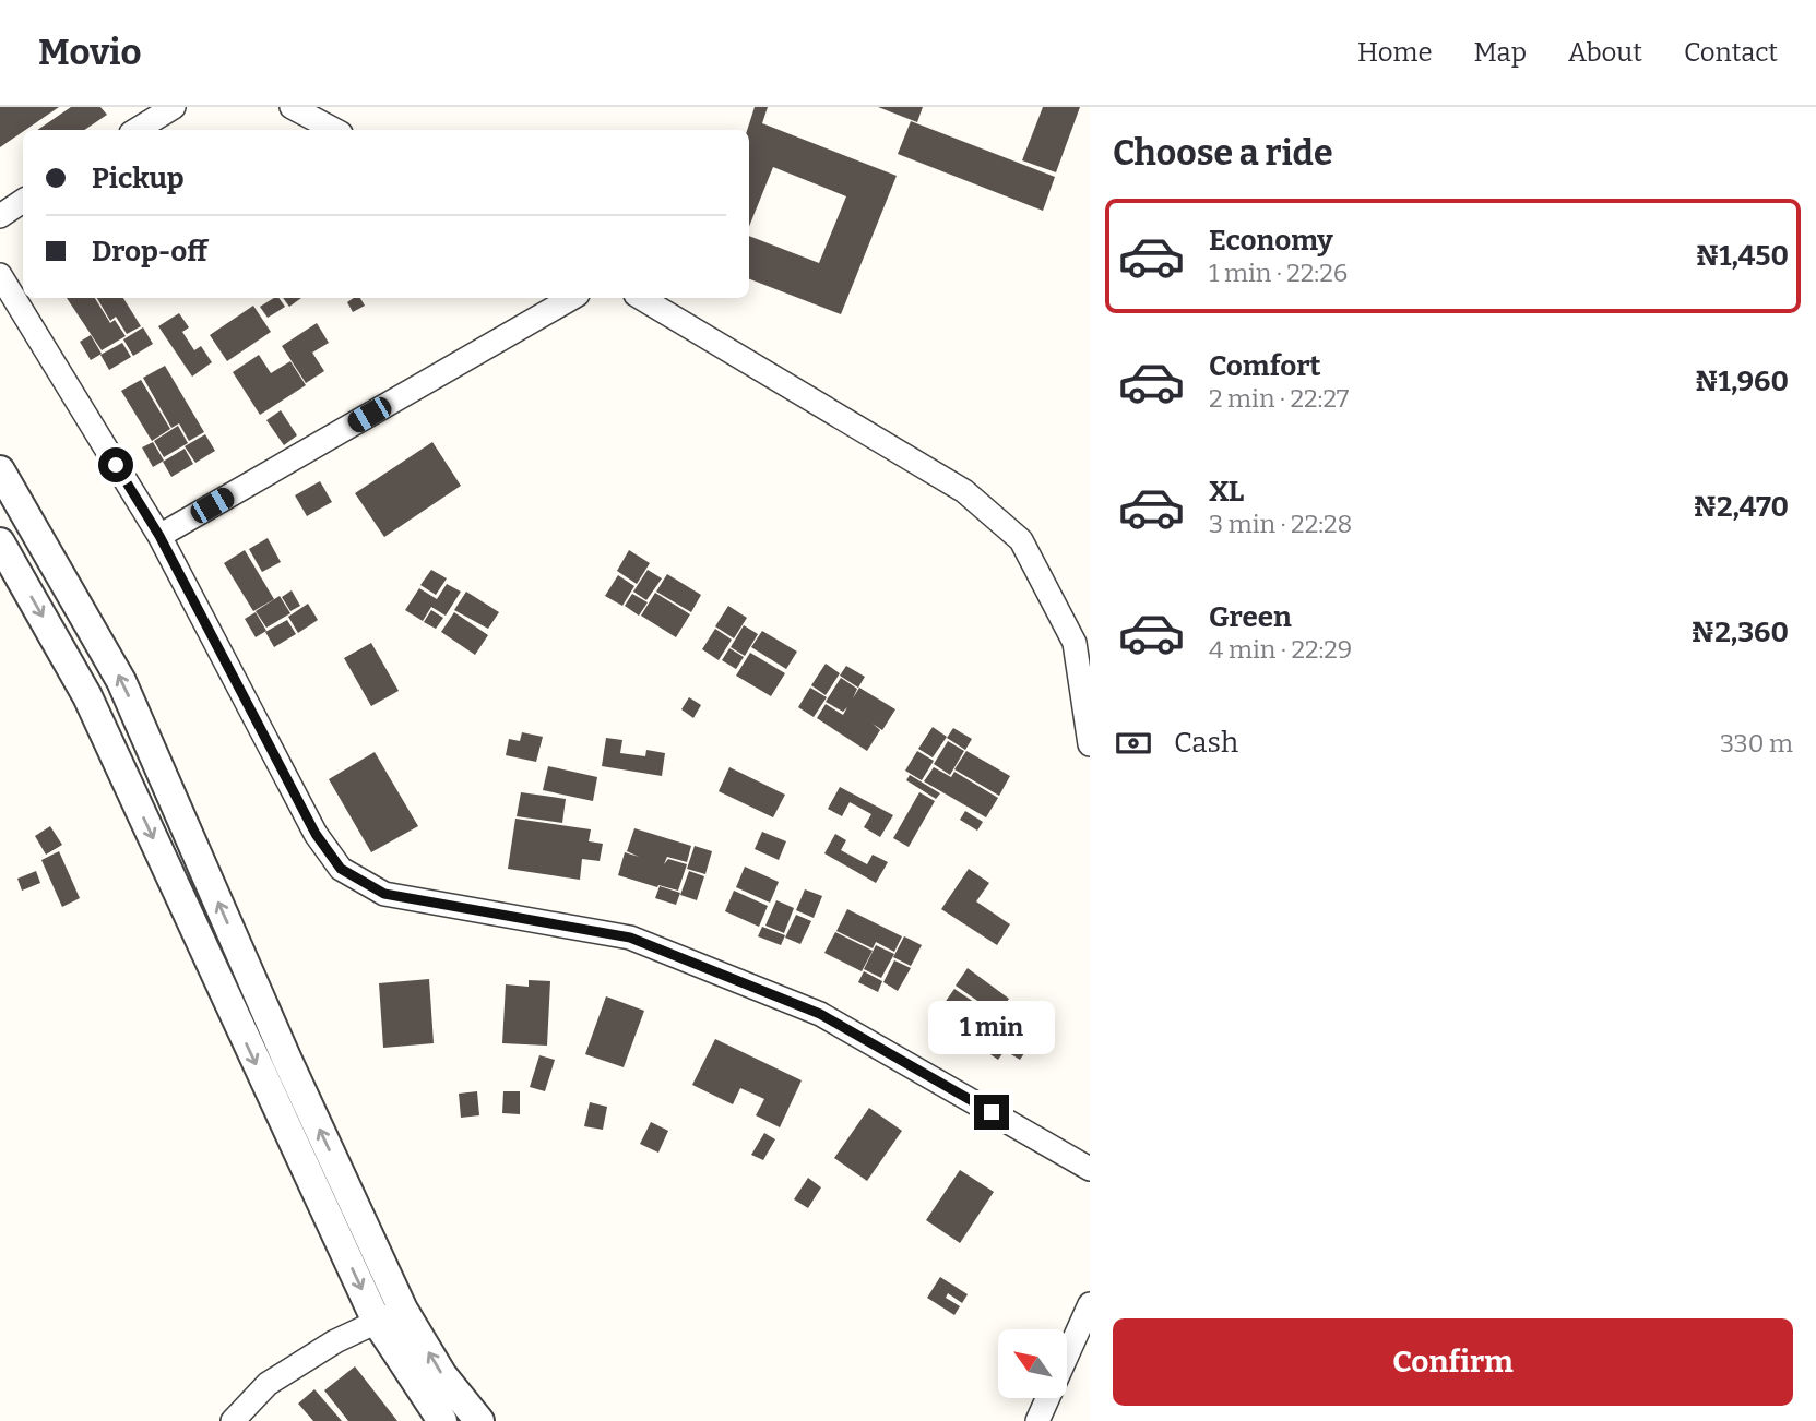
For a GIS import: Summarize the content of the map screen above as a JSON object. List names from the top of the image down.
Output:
{
  "north": "top left",
  "page": {
    "header": "Movio",
    "nav": [
      "Home",
      "Map",
      "About",
      "Contact"
    ],
    "heading": "Choose a ride",
    "banner": ["Pickup", "Drop-off"],
    "list": [
      {
        "name": "Economy",
        "note": "1 min · 22:26",
        "value": "₦1,450"
      },
      {
        "name": "Comfort",
        "note": "2 min · 22:27",
        "value": "₦1,960"
      },
      {
        "name": "XL",
        "note": "3 min · 22:28",
        "value": "₦2,470"
      },
      {
        "name": "Green",
        "note": "4 min · 22:29",
        "value": "₦2,360"
      }
    ],
    "pay": ["Cash", "330 m"],
    "bubble": "1 min",
    "buttons": "Confirm"
  }
}
